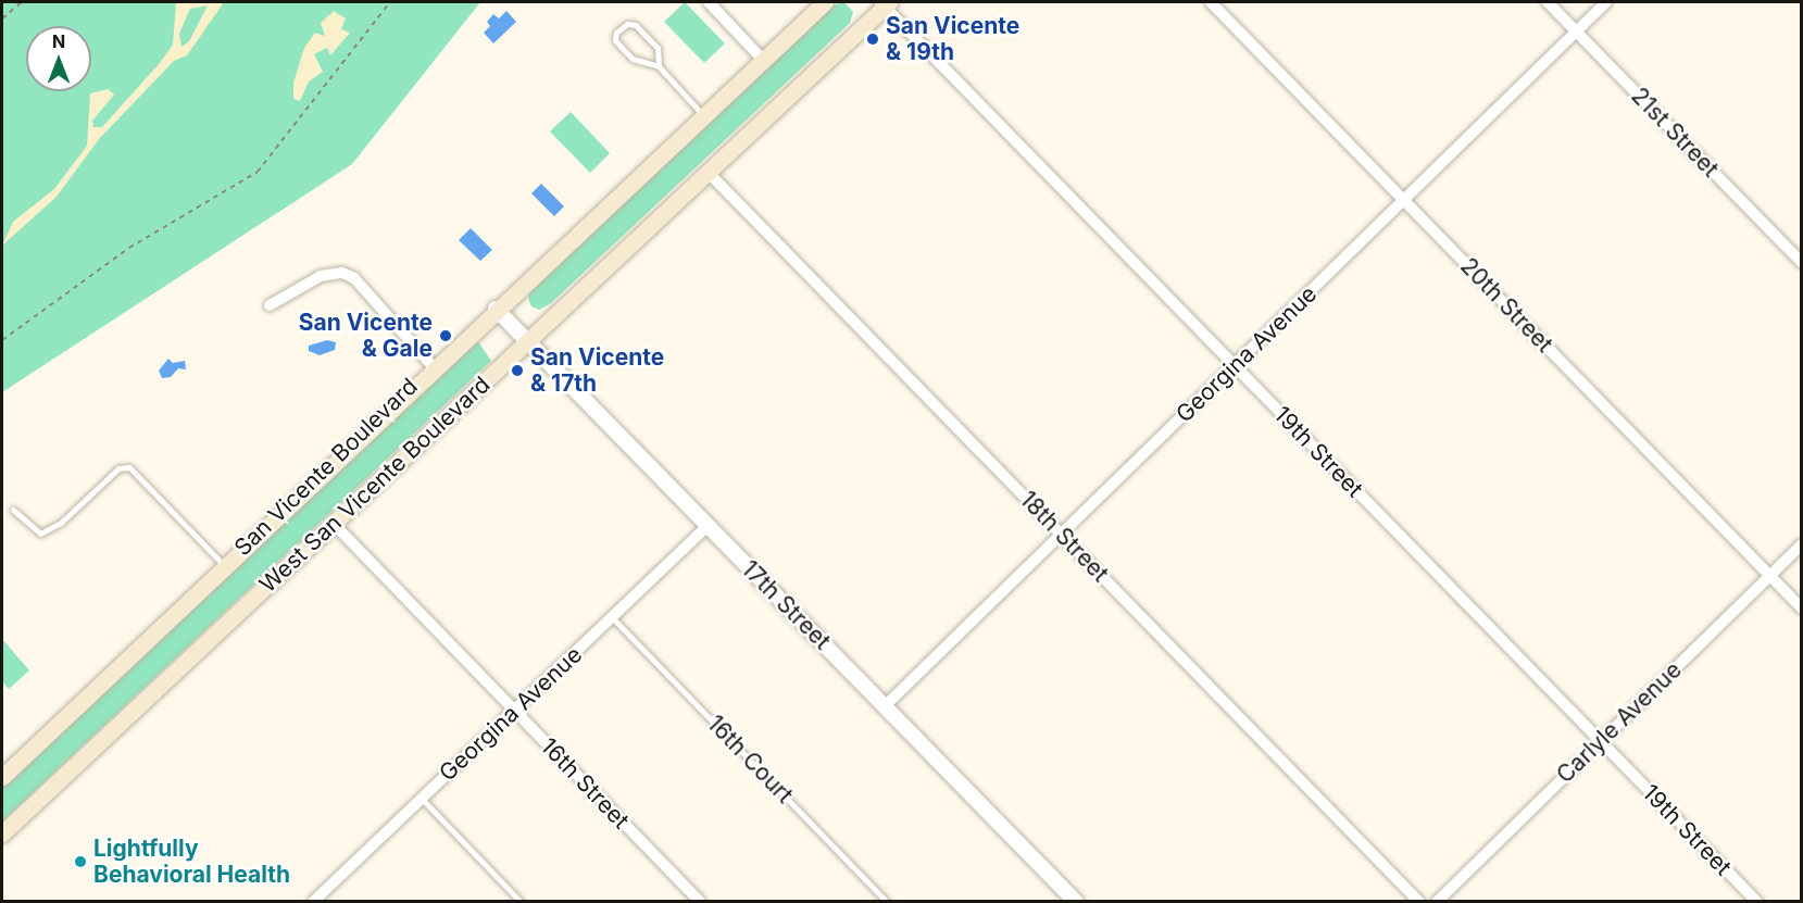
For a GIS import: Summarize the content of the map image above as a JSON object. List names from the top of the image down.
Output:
{
  "streets": {
    "main road": ["San Vicente Boulevard", "West San Vicente Boulevard"],
    "street": [
      "21st Street",
      "20th Street",
      "Georgina Avenue",
      "19th Street",
      "18th Street",
      "17th Street",
      "Carlyle Avenue",
      "16th Street"
    ],
    "lane": ["16th Court"]
  },
  "crossings": [
    ["21st Street", "Georgina Avenue"],
    ["20th Street", "Georgina Avenue"],
    ["20th Street", "Carlyle Avenue"],
    ["Georgina Avenue", "19th Street"],
    ["Georgina Avenue", "18th Street"],
    ["Georgina Avenue", "17th Street"],
    ["Georgina Avenue", "16th Court"],
    ["Georgina Avenue", "16th Street"],
    ["19th Street", "West San Vicente Boulevard"],
    ["19th Street", "Carlyle Avenue"],
    ["San Vicente Boulevard", "17th Street"],
    ["West San Vicente Boulevard", "18th Street"],
    ["West San Vicente Boulevard", "17th Street"],
    ["West San Vicente Boulevard", "16th Street"]
  ],
  "places": [
    "San Vicente & 19th",
    "San Vicente & Gale",
    "San Vicente & 17th",
    "Lightfully Behavioral Health"
  ],
  "north": "top"
}
